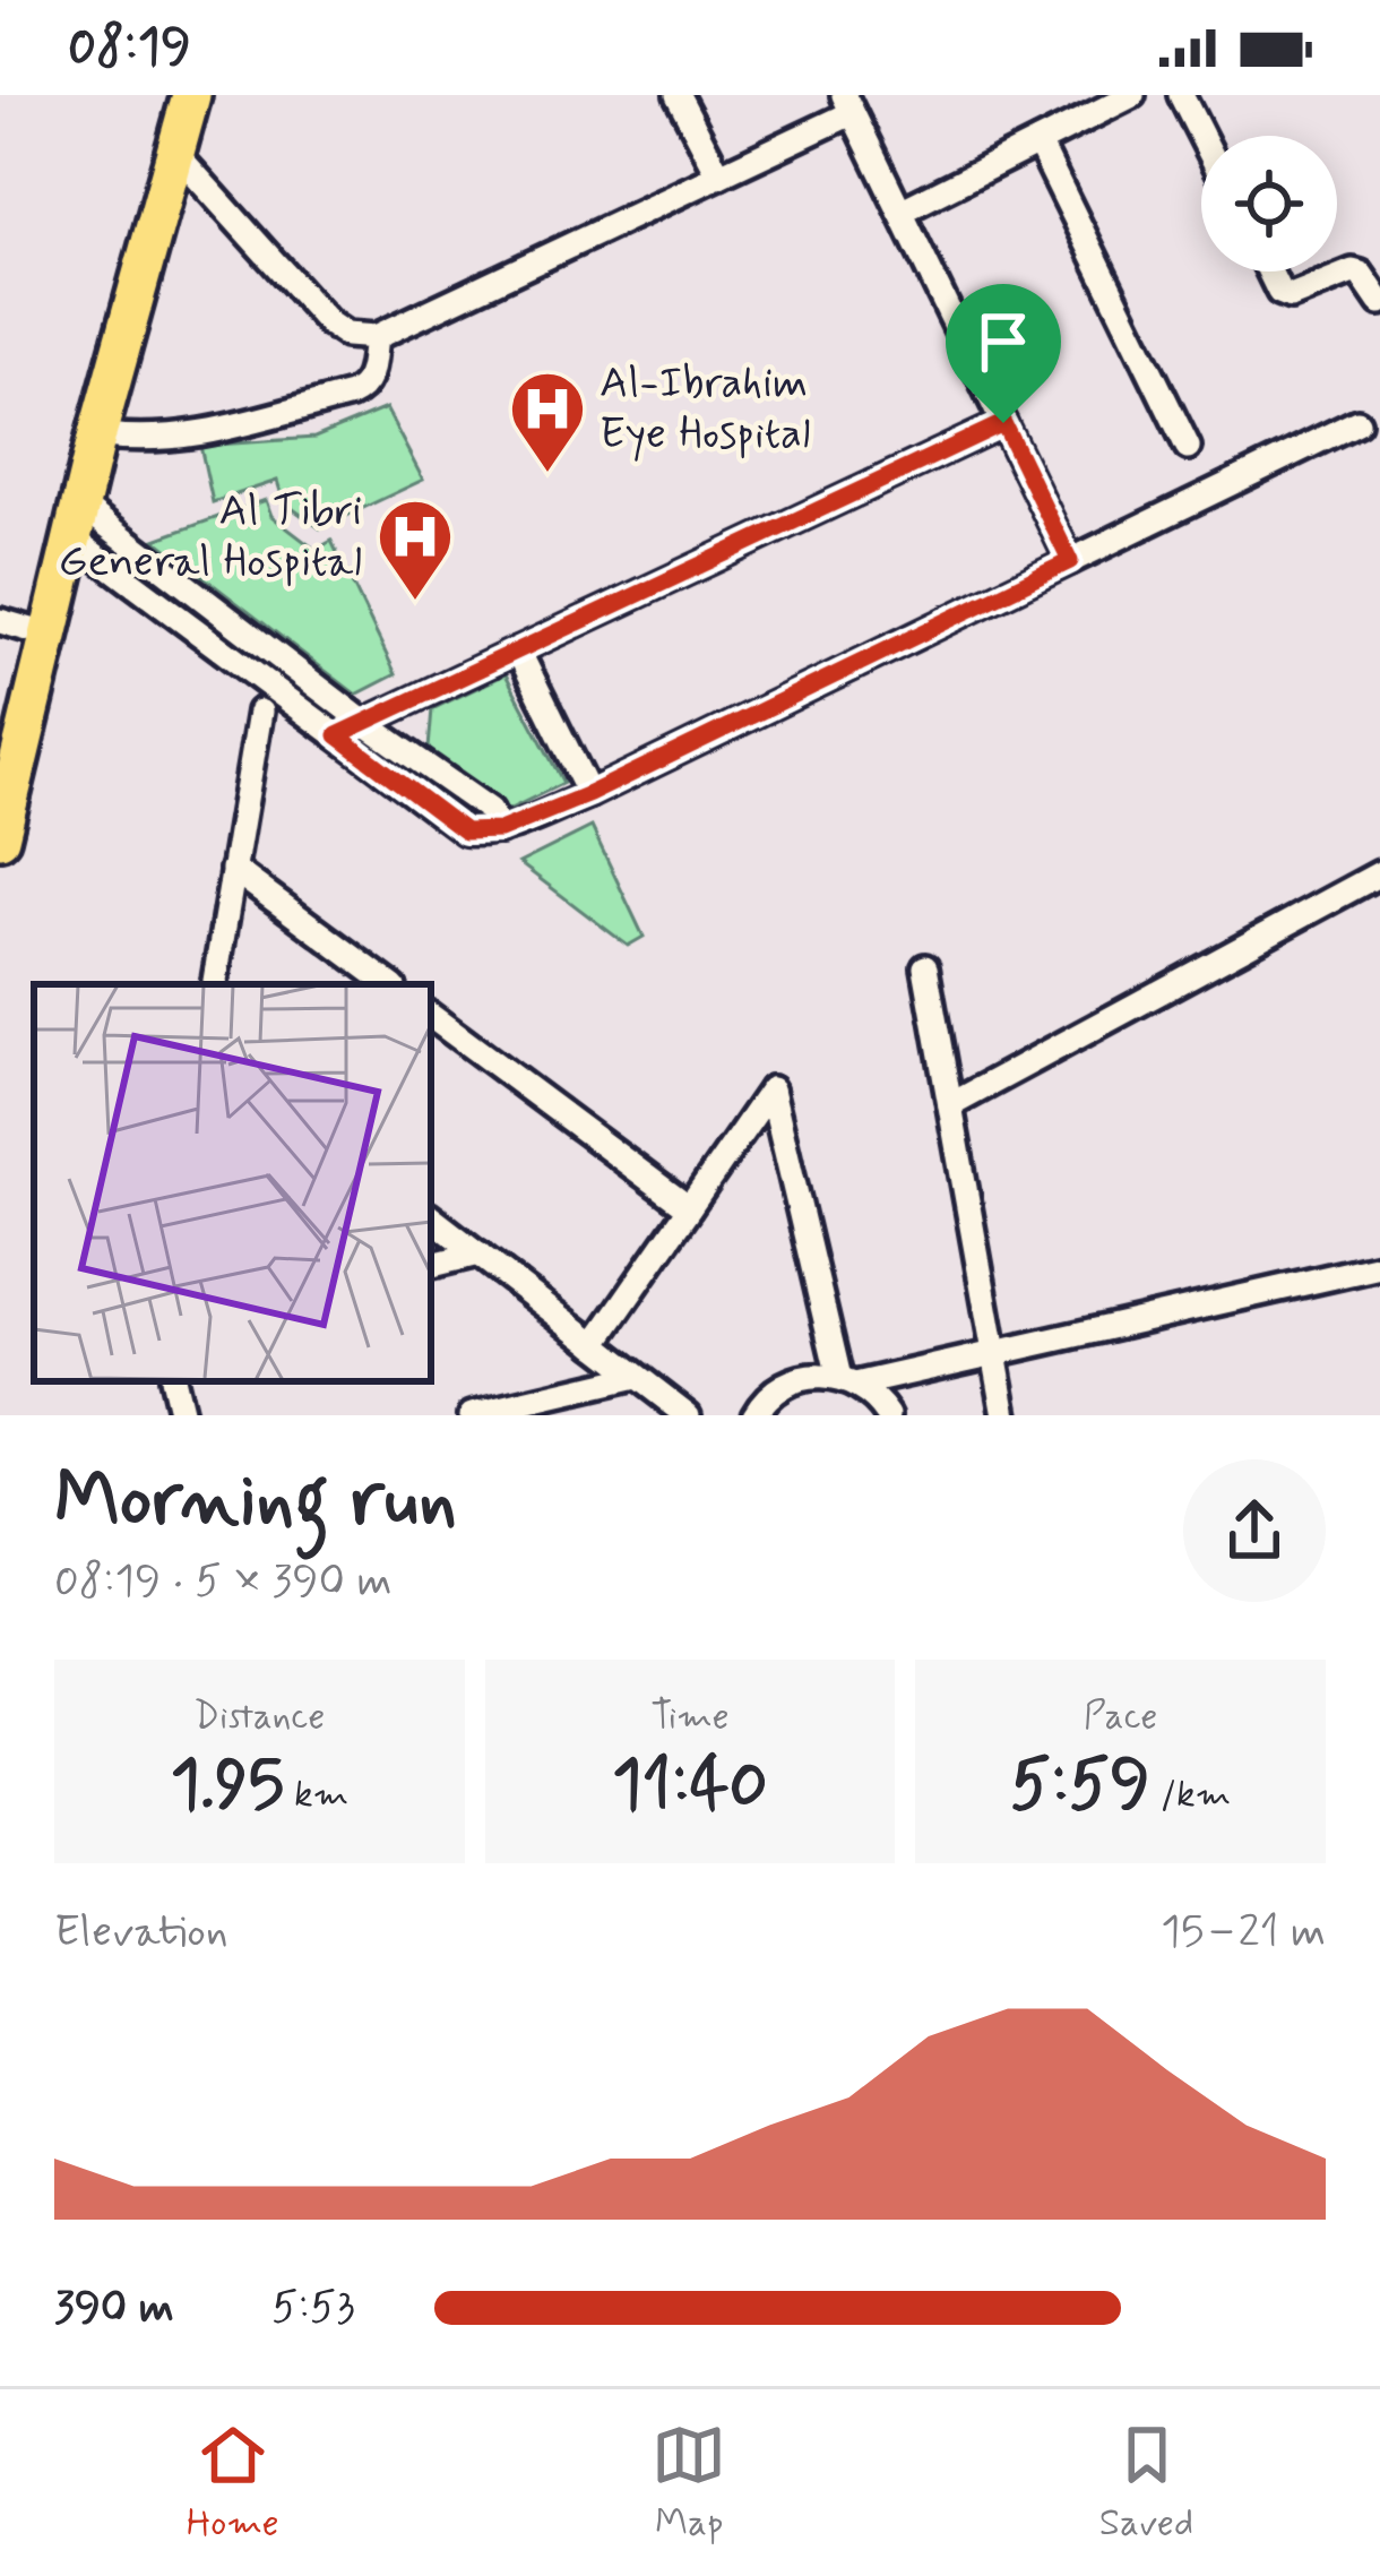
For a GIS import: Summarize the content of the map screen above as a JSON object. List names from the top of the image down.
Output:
{
  "places": {
    "hospital": ["Al-Ibrahim Eye Hospital", "Al Tibri General Hospital"]
  },
  "page": {
    "status": "08:19",
    "heading": ["Morning run", "08:19 · 5 × 390 m"],
    "stats": [
      ["Distance", "1.95 km"],
      ["Time", "11:40"],
      ["Pace", "5:59 /km"]
    ],
    "chart": ["Elevation", "15–21 m"],
    "list": [
      {
        "name": "390 m",
        "note": "5:53"
      }
    ],
    "tabs": ["Home", "Map", "Saved"]
  }
}
